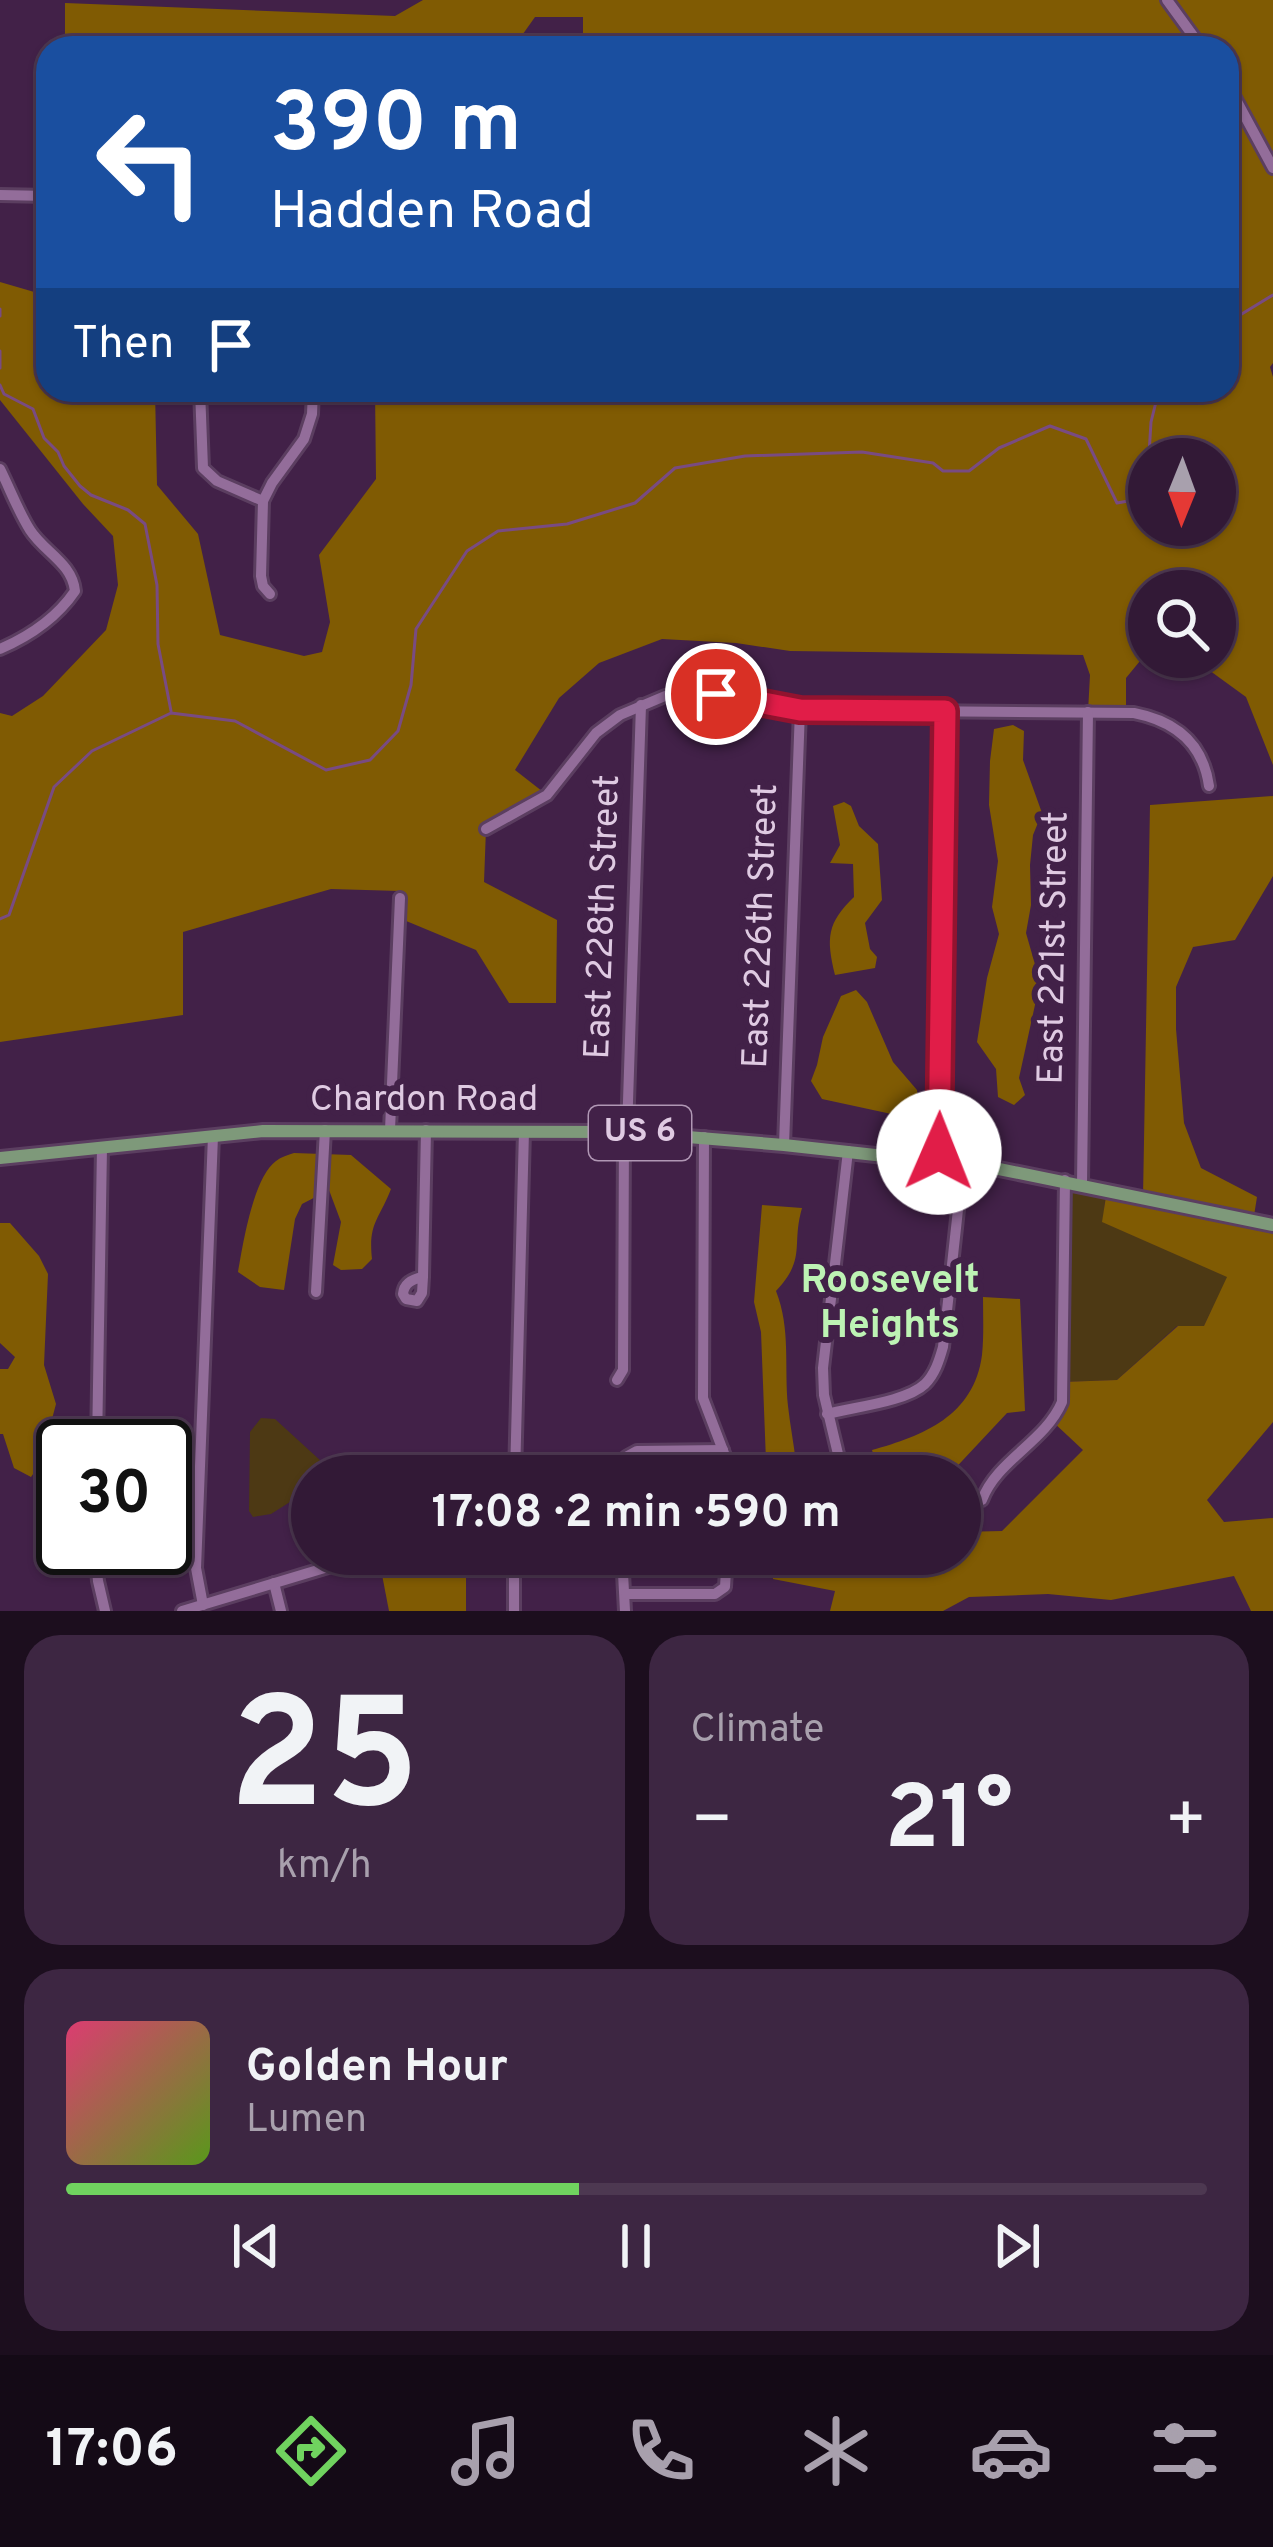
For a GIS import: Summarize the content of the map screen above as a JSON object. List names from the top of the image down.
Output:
{
  "streets": {
    "main road": ["Chardon Road", "US 6"],
    "street": ["East 228th Street", "East 226th Street", "East 221st Street"]
  },
  "crossings": [
    ["East 228th Street", "Chardon Road"],
    ["East 226th Street", "Chardon Road"],
    ["East 221st Street", "Chardon Road"]
  ],
  "districts": ["Roosevelt Heights"],
  "north": "bottom",
  "page": {
    "turn": ["390 m", "Hadden Road"],
    "then": "Then",
    "limit": "30",
    "trip": "17:08 · 2 min · 590 m",
    "tile": [
      ["25", "km/h"],
      "Climate"
    ],
    "heat": ["−", "21°", "+"],
    "song": ["Golden Hour", "Lumen"],
    "tabs": "17:06"
  }
}
